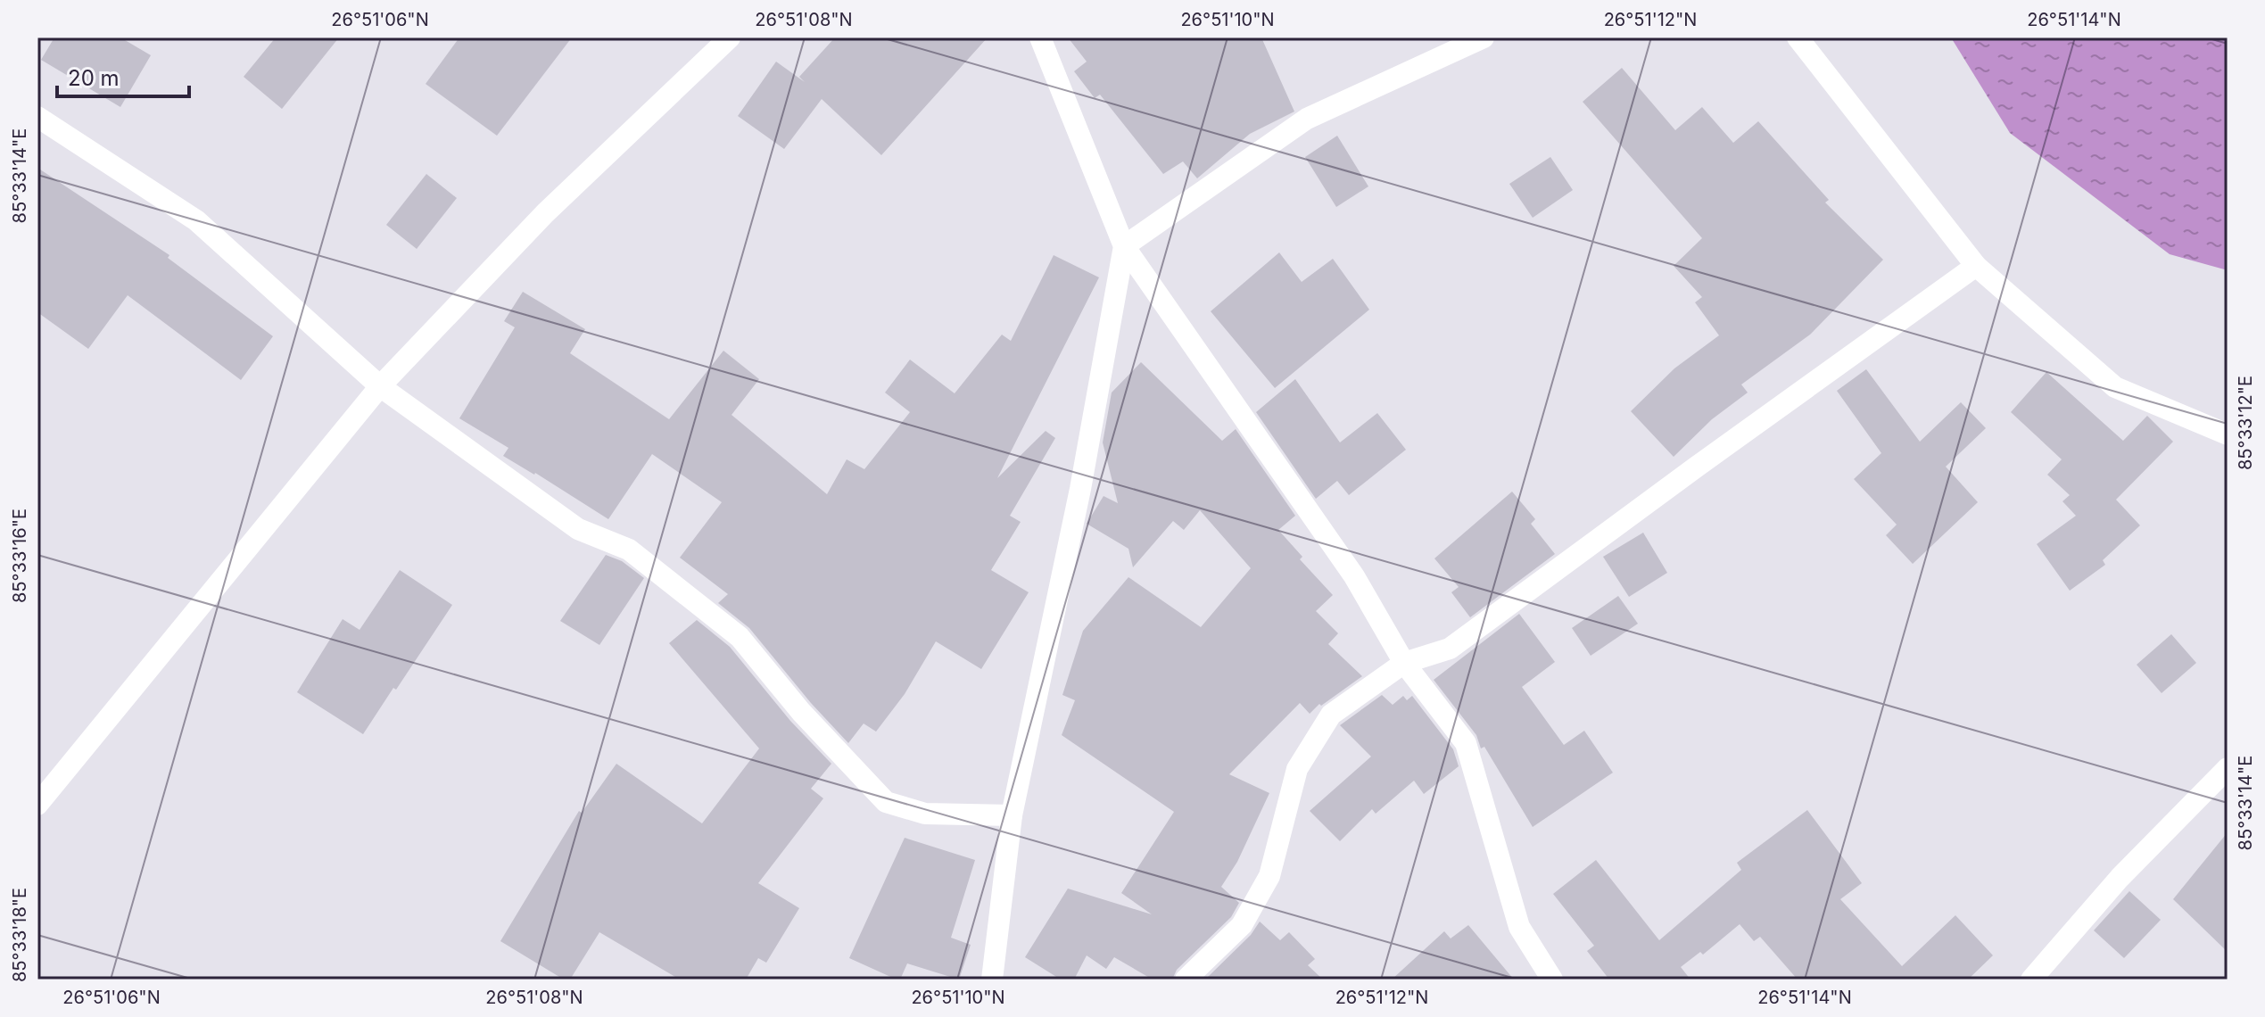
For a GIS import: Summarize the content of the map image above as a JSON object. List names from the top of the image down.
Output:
{
  "scale_bar": "20 m",
  "coordinates": [
    "26°51'06\"N",
    "26°51'08\"N",
    "26°51'10\"N",
    "26°51'12\"N",
    "26°51'14\"N",
    "85°33'14\"E",
    "85°33'12\"E",
    "85°33'16\"E",
    "85°33'18\"E"
  ]
}
